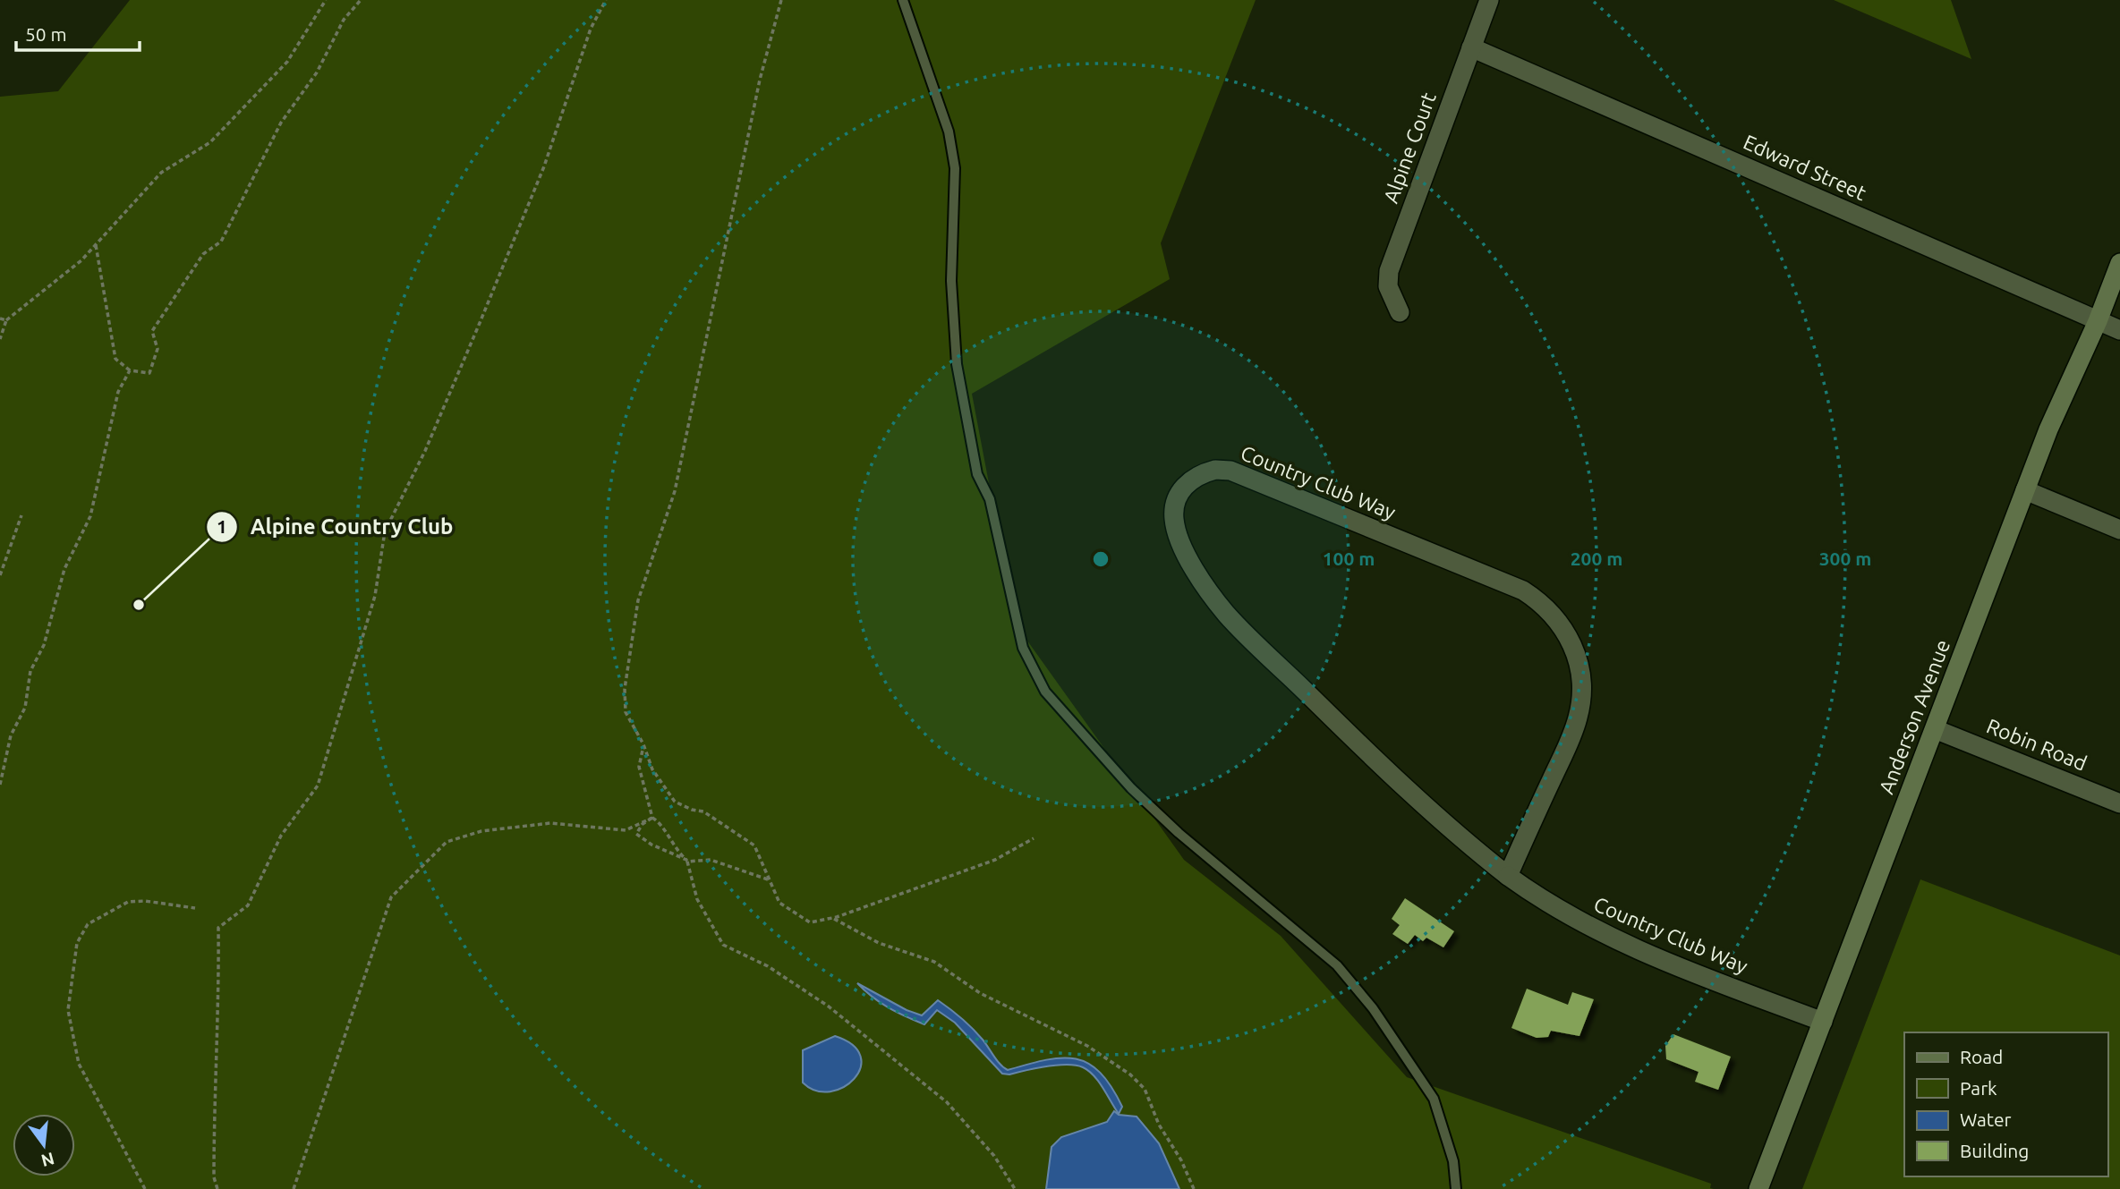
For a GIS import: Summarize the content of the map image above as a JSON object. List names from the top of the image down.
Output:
{
  "streets": {
    "main road": ["Anderson Avenue"],
    "street": [
      "Alpine Court",
      "Edward Street",
      "Country Club Way",
      "Robin Road"
    ]
  },
  "crossings": [
    ["Alpine Court", "Edward Street"],
    ["Edward Street", "Anderson Avenue"],
    ["Country Club Way", "Anderson Avenue"],
    ["Anderson Avenue", "Robin Road"]
  ],
  "places": ["Alpine Country Club"],
  "legend": [
    "Road",
    "Park",
    "Water",
    "Building"
  ],
  "scale_bar": "50 m",
  "north": "bottom",
  "rings": ["100 m", "200 m", "300 m"]
}
